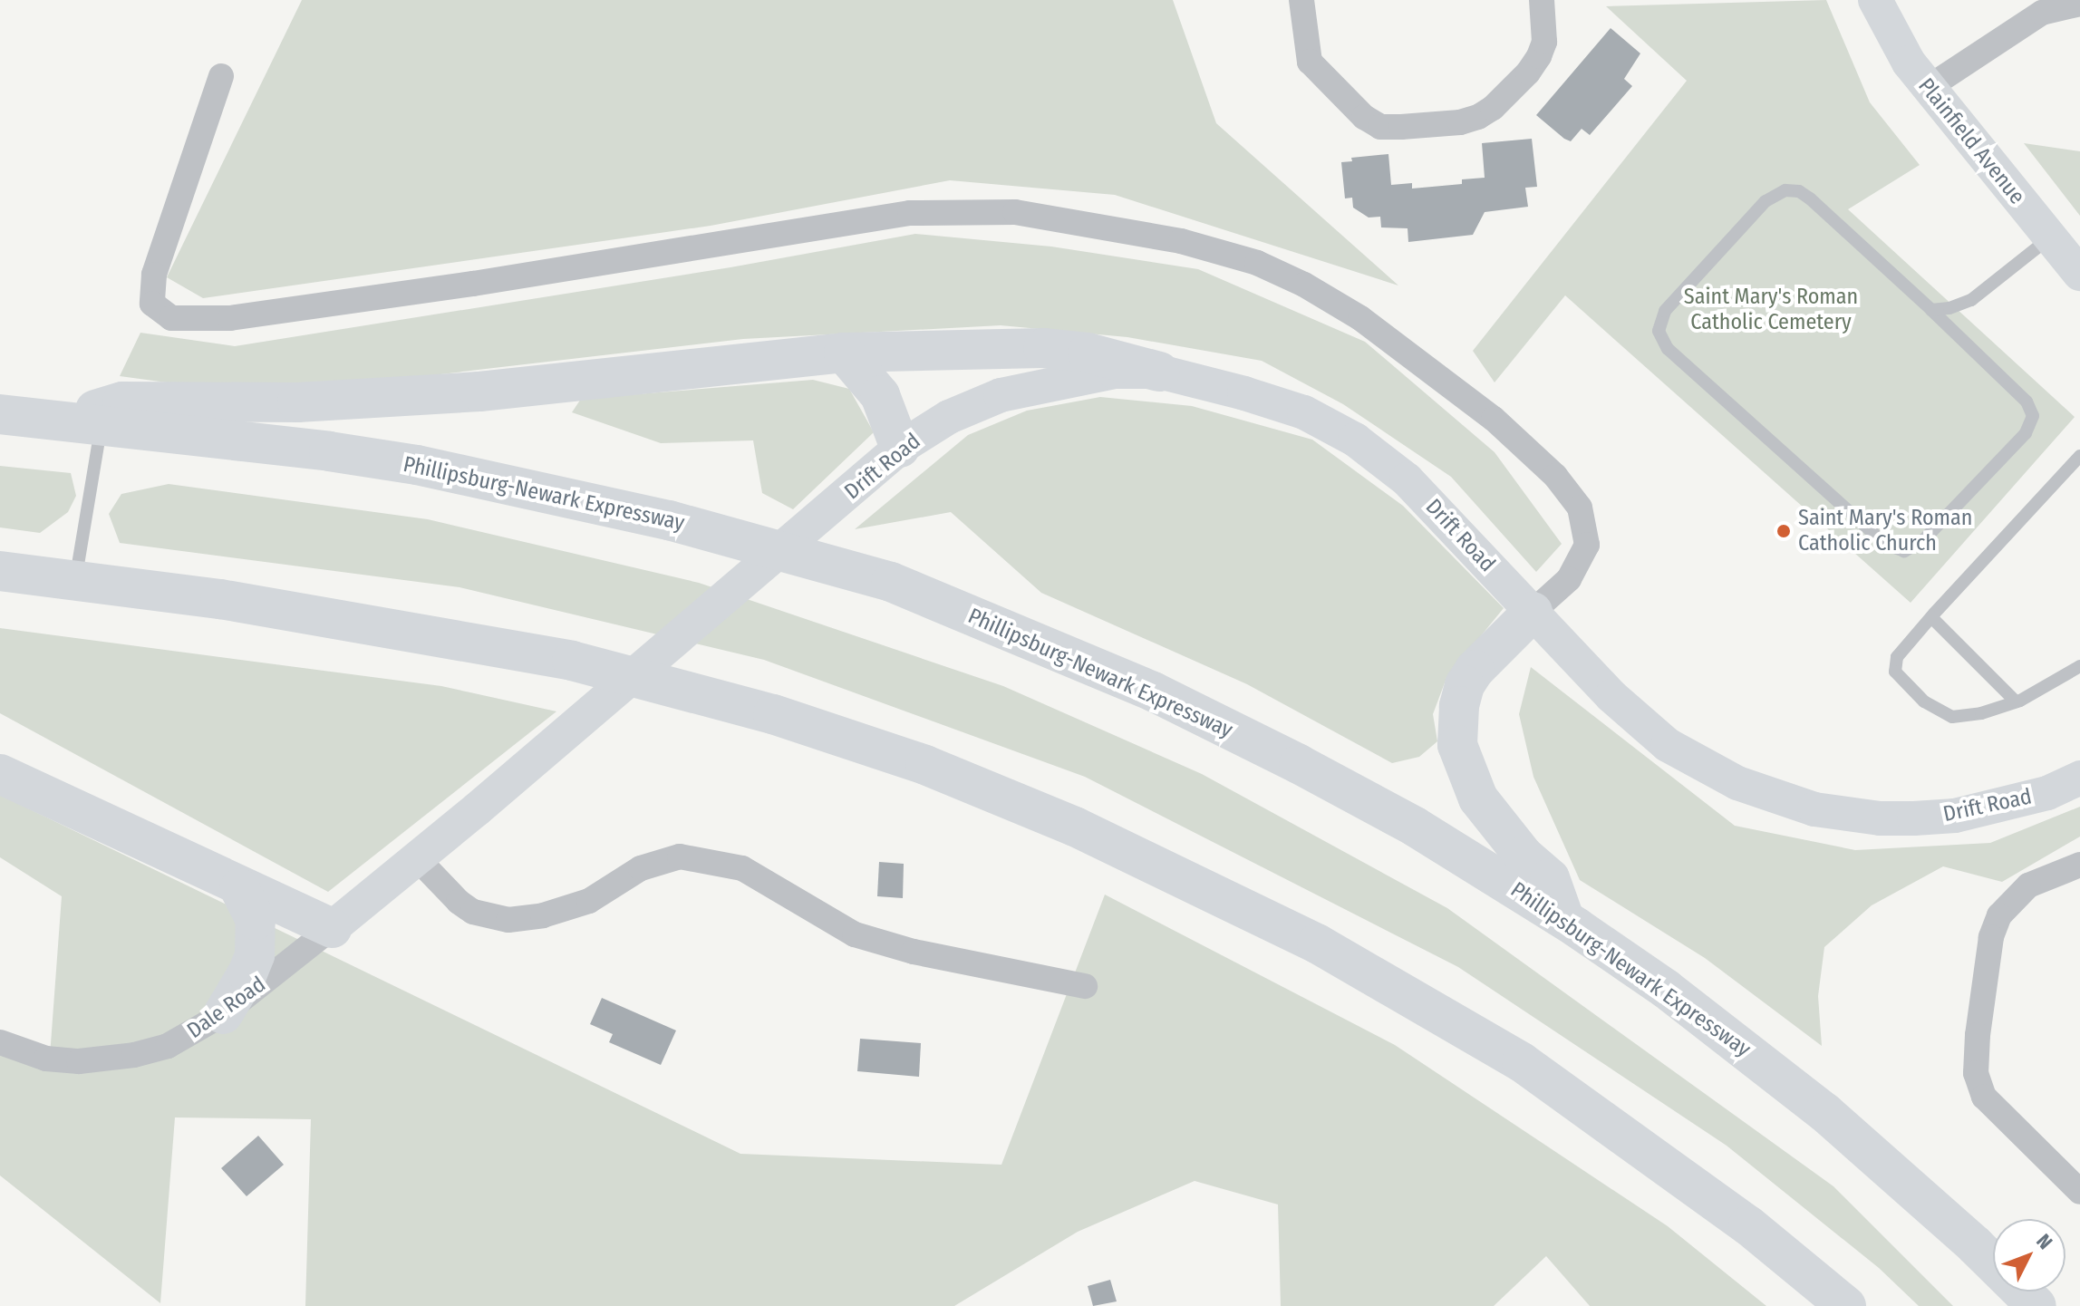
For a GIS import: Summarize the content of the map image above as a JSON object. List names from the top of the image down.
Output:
{
  "streets": {
    "highway": ["Phillipsburg-Newark Expressway"],
    "main road": ["Plainfield Avenue", "Drift Road", "Dale Road"]
  },
  "crossings": [
    ["Drift Road", "Dale Road"]
  ],
  "parks": ["Saint Mary's Roman Catholic Cemetery"],
  "places": ["Saint Mary's Roman Catholic Church"],
  "north": "top right"
}
